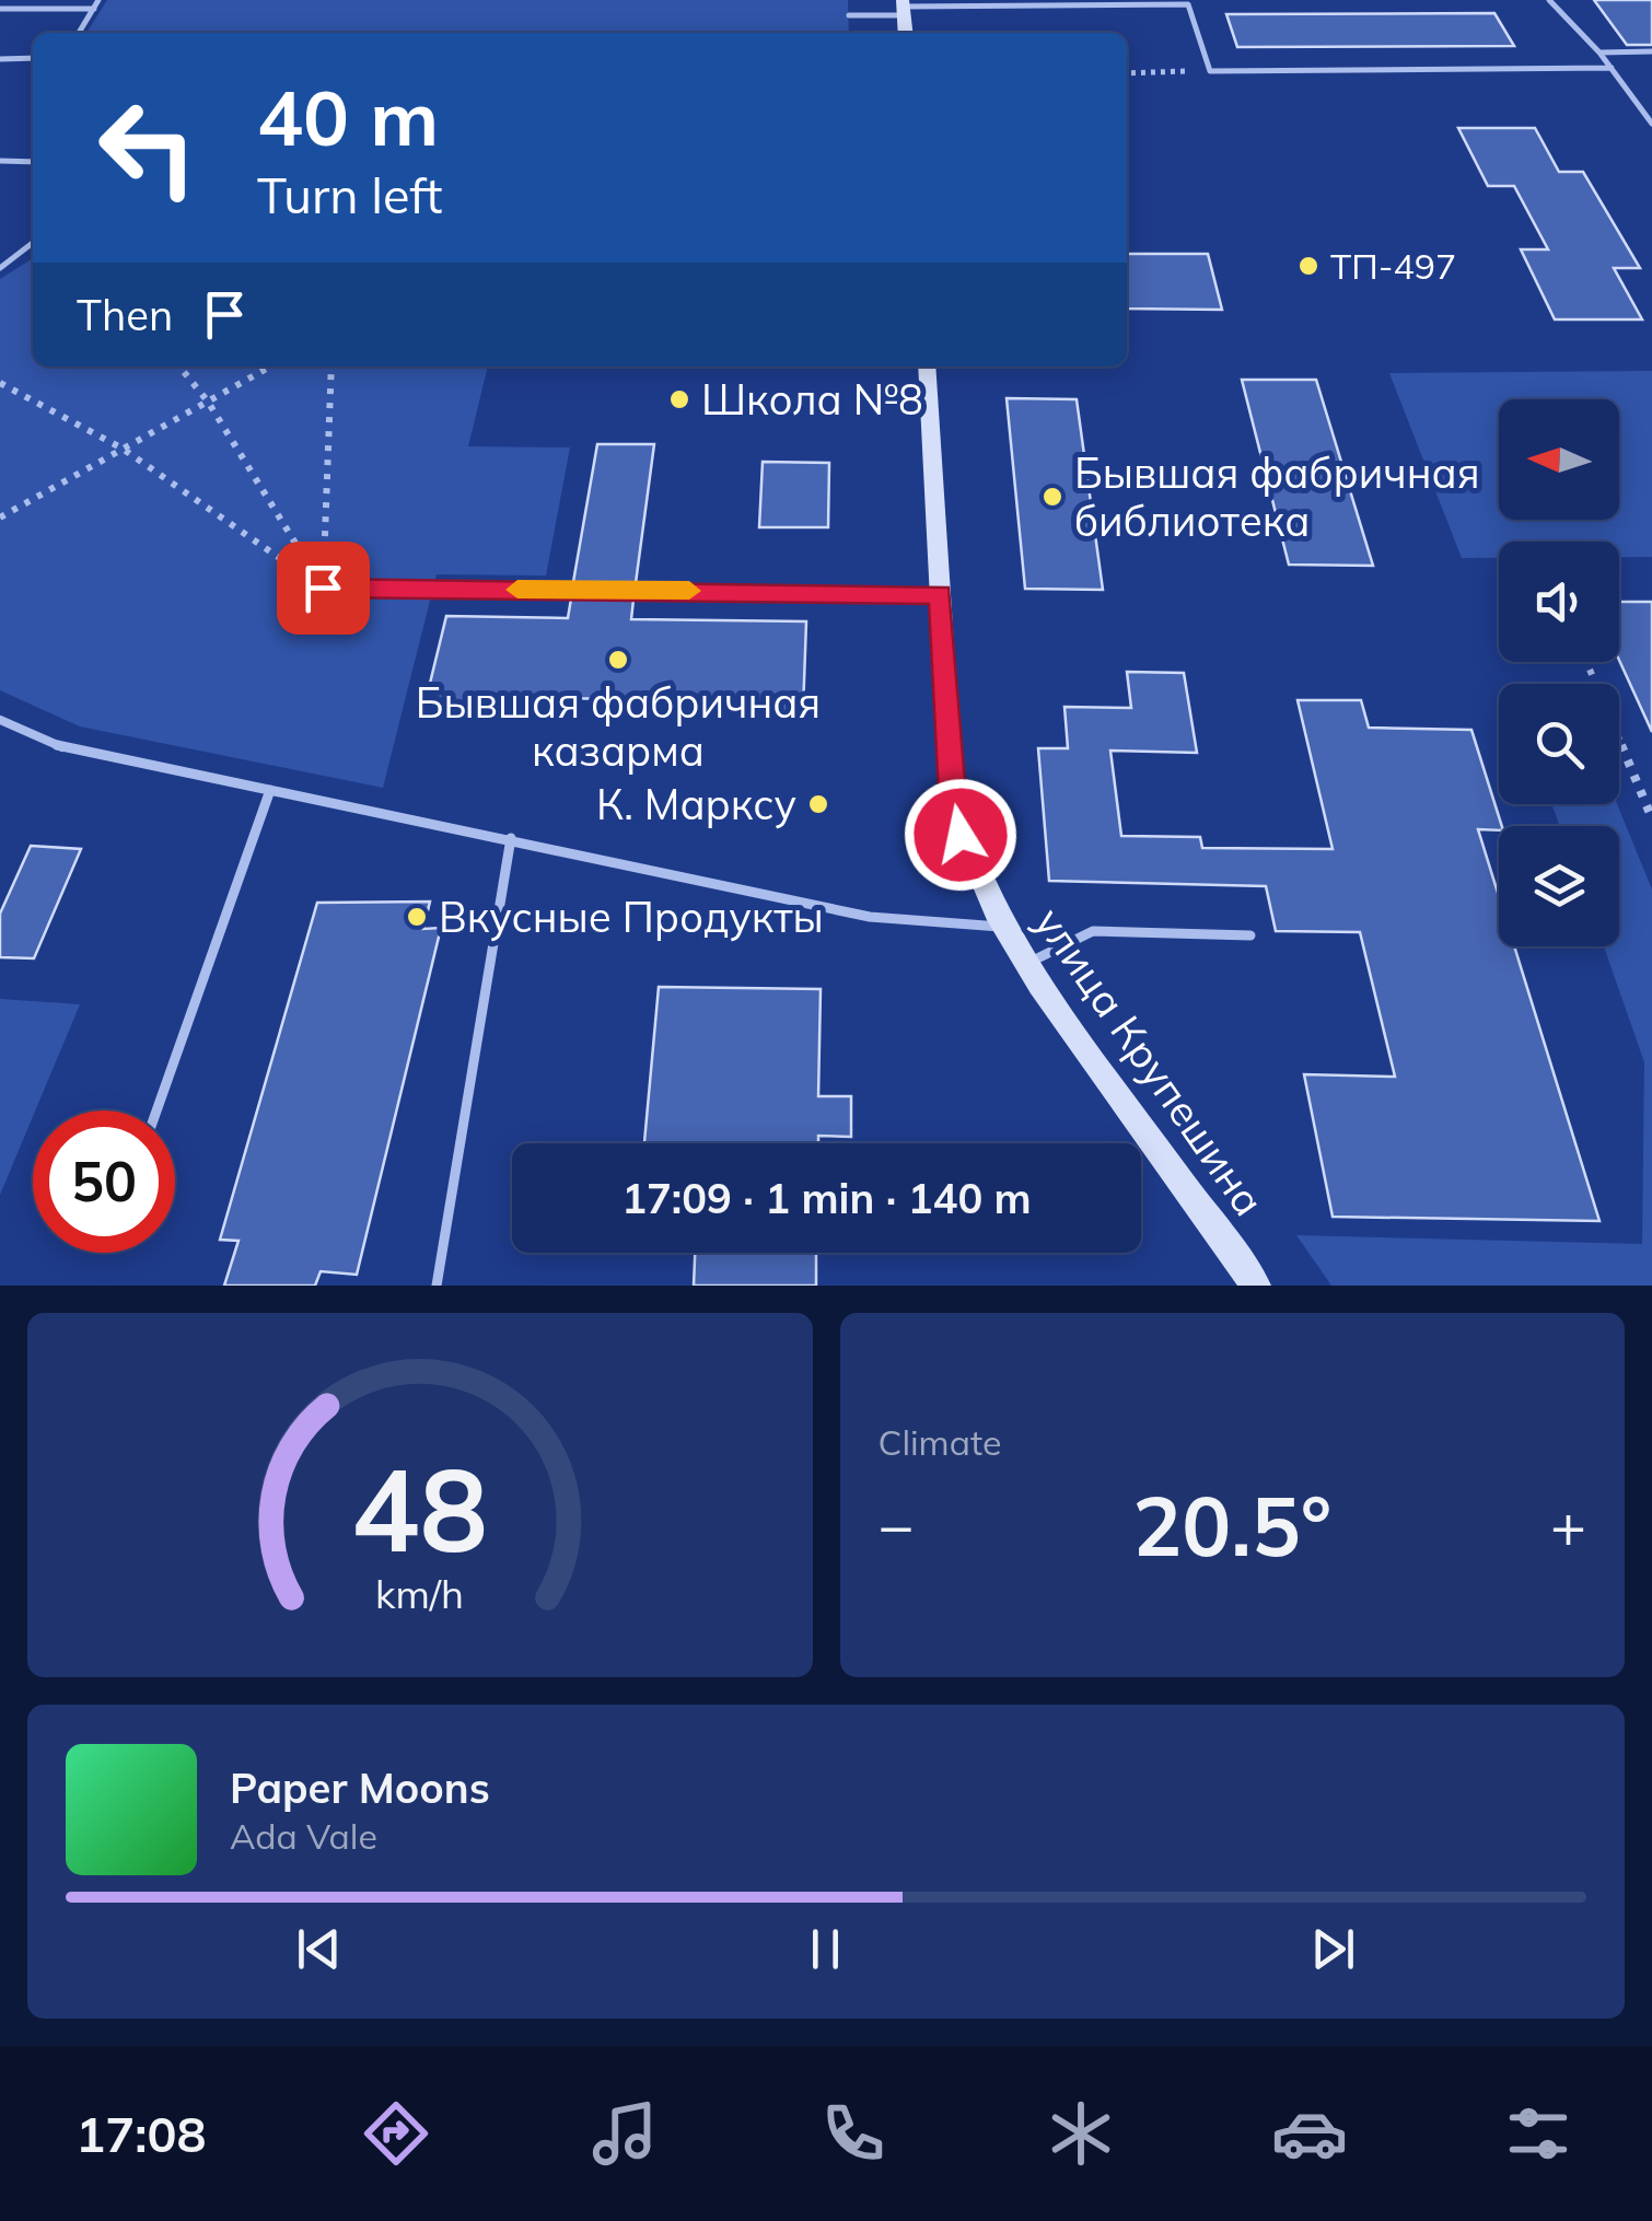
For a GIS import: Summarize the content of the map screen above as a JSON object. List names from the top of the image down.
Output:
{
  "streets": {
    "main road": ["улица Крупешина"]
  },
  "places": [
    "ТП-497",
    "Школа №8",
    "Бывшая фабричная библиотека",
    "Бывшая фабричная казарма",
    "К. Марксу",
    "Вкусные Продукты"
  ],
  "north": "left",
  "page": {
    "turn": ["40 m", "Turn left"],
    "then": "Then",
    "limit": "50",
    "trip": "17:09 · 1 min · 140 m",
    "tile": "Climate",
    "heat": ["−", "20.5°", "+"],
    "song": ["Paper Moons", "Ada Vale"],
    "tabs": "17:08",
    "gauge": ["48", "km/h"]
  }
}
